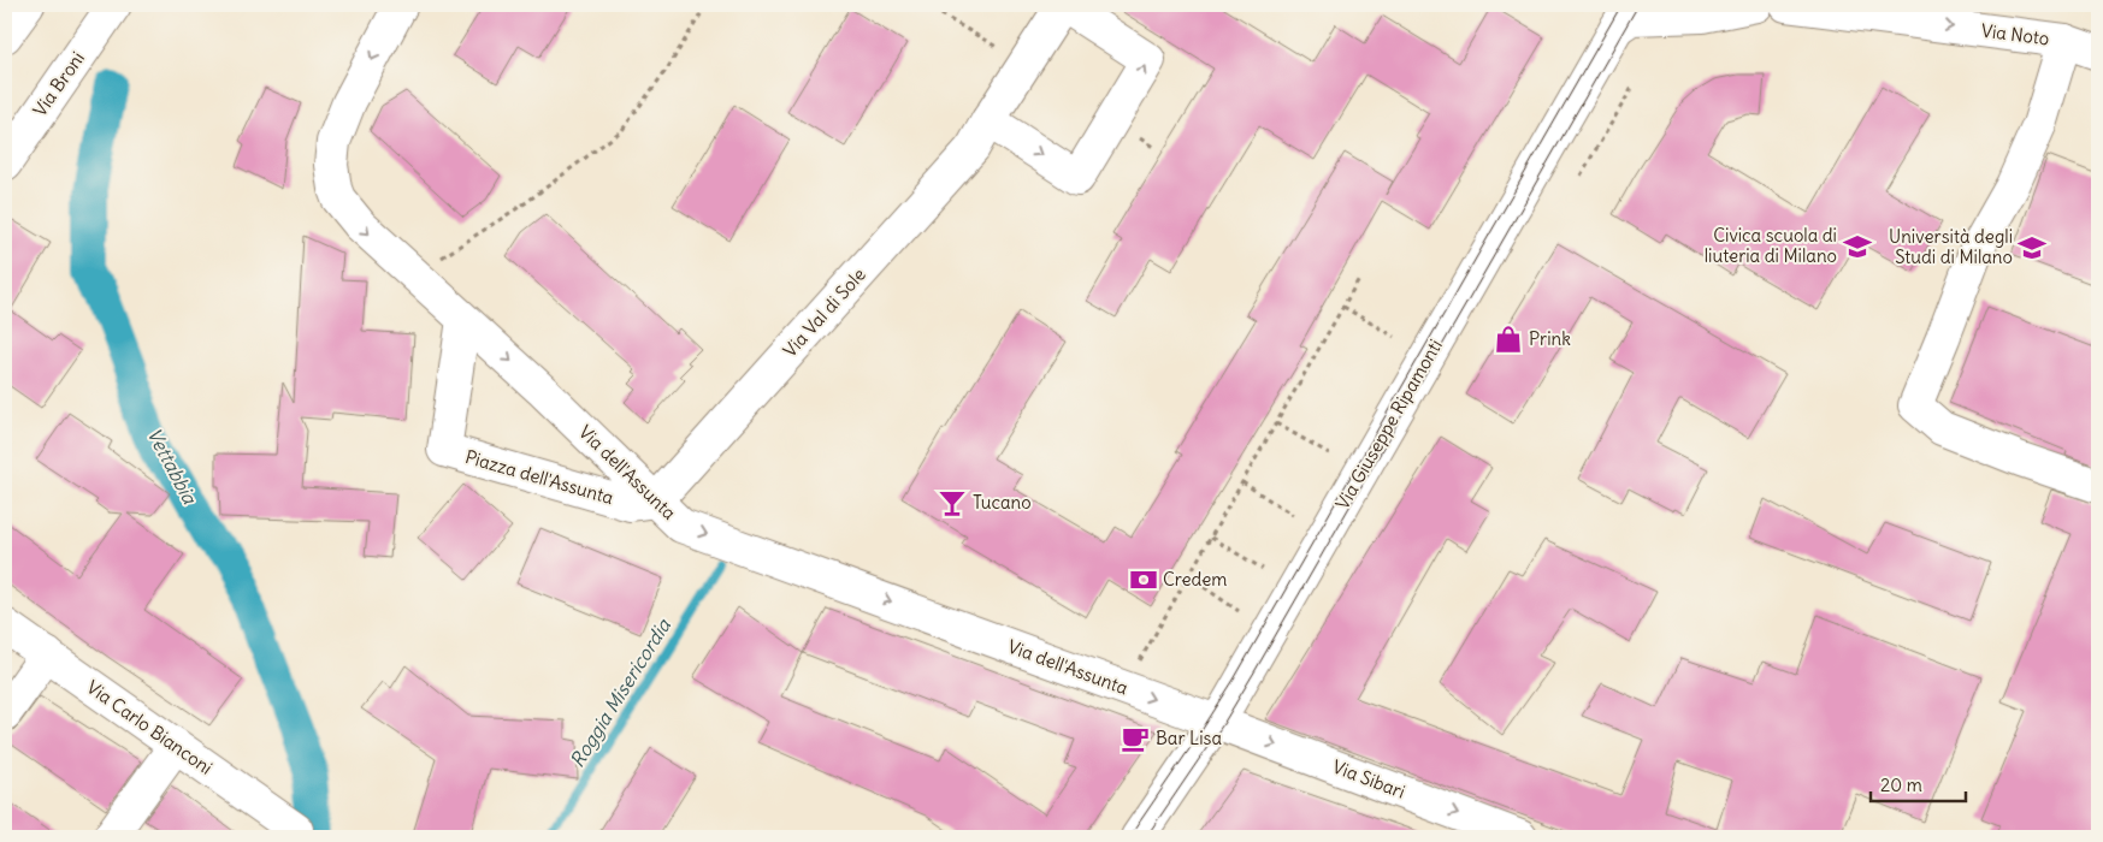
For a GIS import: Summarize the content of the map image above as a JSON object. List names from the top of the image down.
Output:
{
  "streets": {
    "street": [
      "Via Noto",
      "Via Broni",
      "Via Val di Sole",
      "Via Giuseppe Ripamonti",
      "Via dell'Assunta",
      "Piazza dell'Assunta",
      "Via Carlo Bianconi",
      "Via Sibari"
    ]
  },
  "crossings": [
    ["Via Val di Sole", "Via dell'Assunta"],
    ["Via Val di Sole", "Piazza dell'Assunta"],
    ["Via Giuseppe Ripamonti", "Via dell'Assunta"],
    ["Via Giuseppe Ripamonti", "Via Sibari"],
    ["Via dell'Assunta", "Piazza dell'Assunta"],
    ["Via dell'Assunta", "Via Sibari"]
  ],
  "one_way": ["Via Noto", "Via dell'Assunta", "Via Sibari"],
  "water": ["Vettabbia", "Roggia Misericordia"],
  "places": {
    "school or university": ["Civica scuola di liuteria di Milano", "Università degli Studi di Milano"],
    "shop": ["Prink"],
    "bar": ["Tucano"],
    "bank": ["Credem"],
    "cafe": ["Bar Lisa"]
  },
  "scale_bar": "20 m"
}
